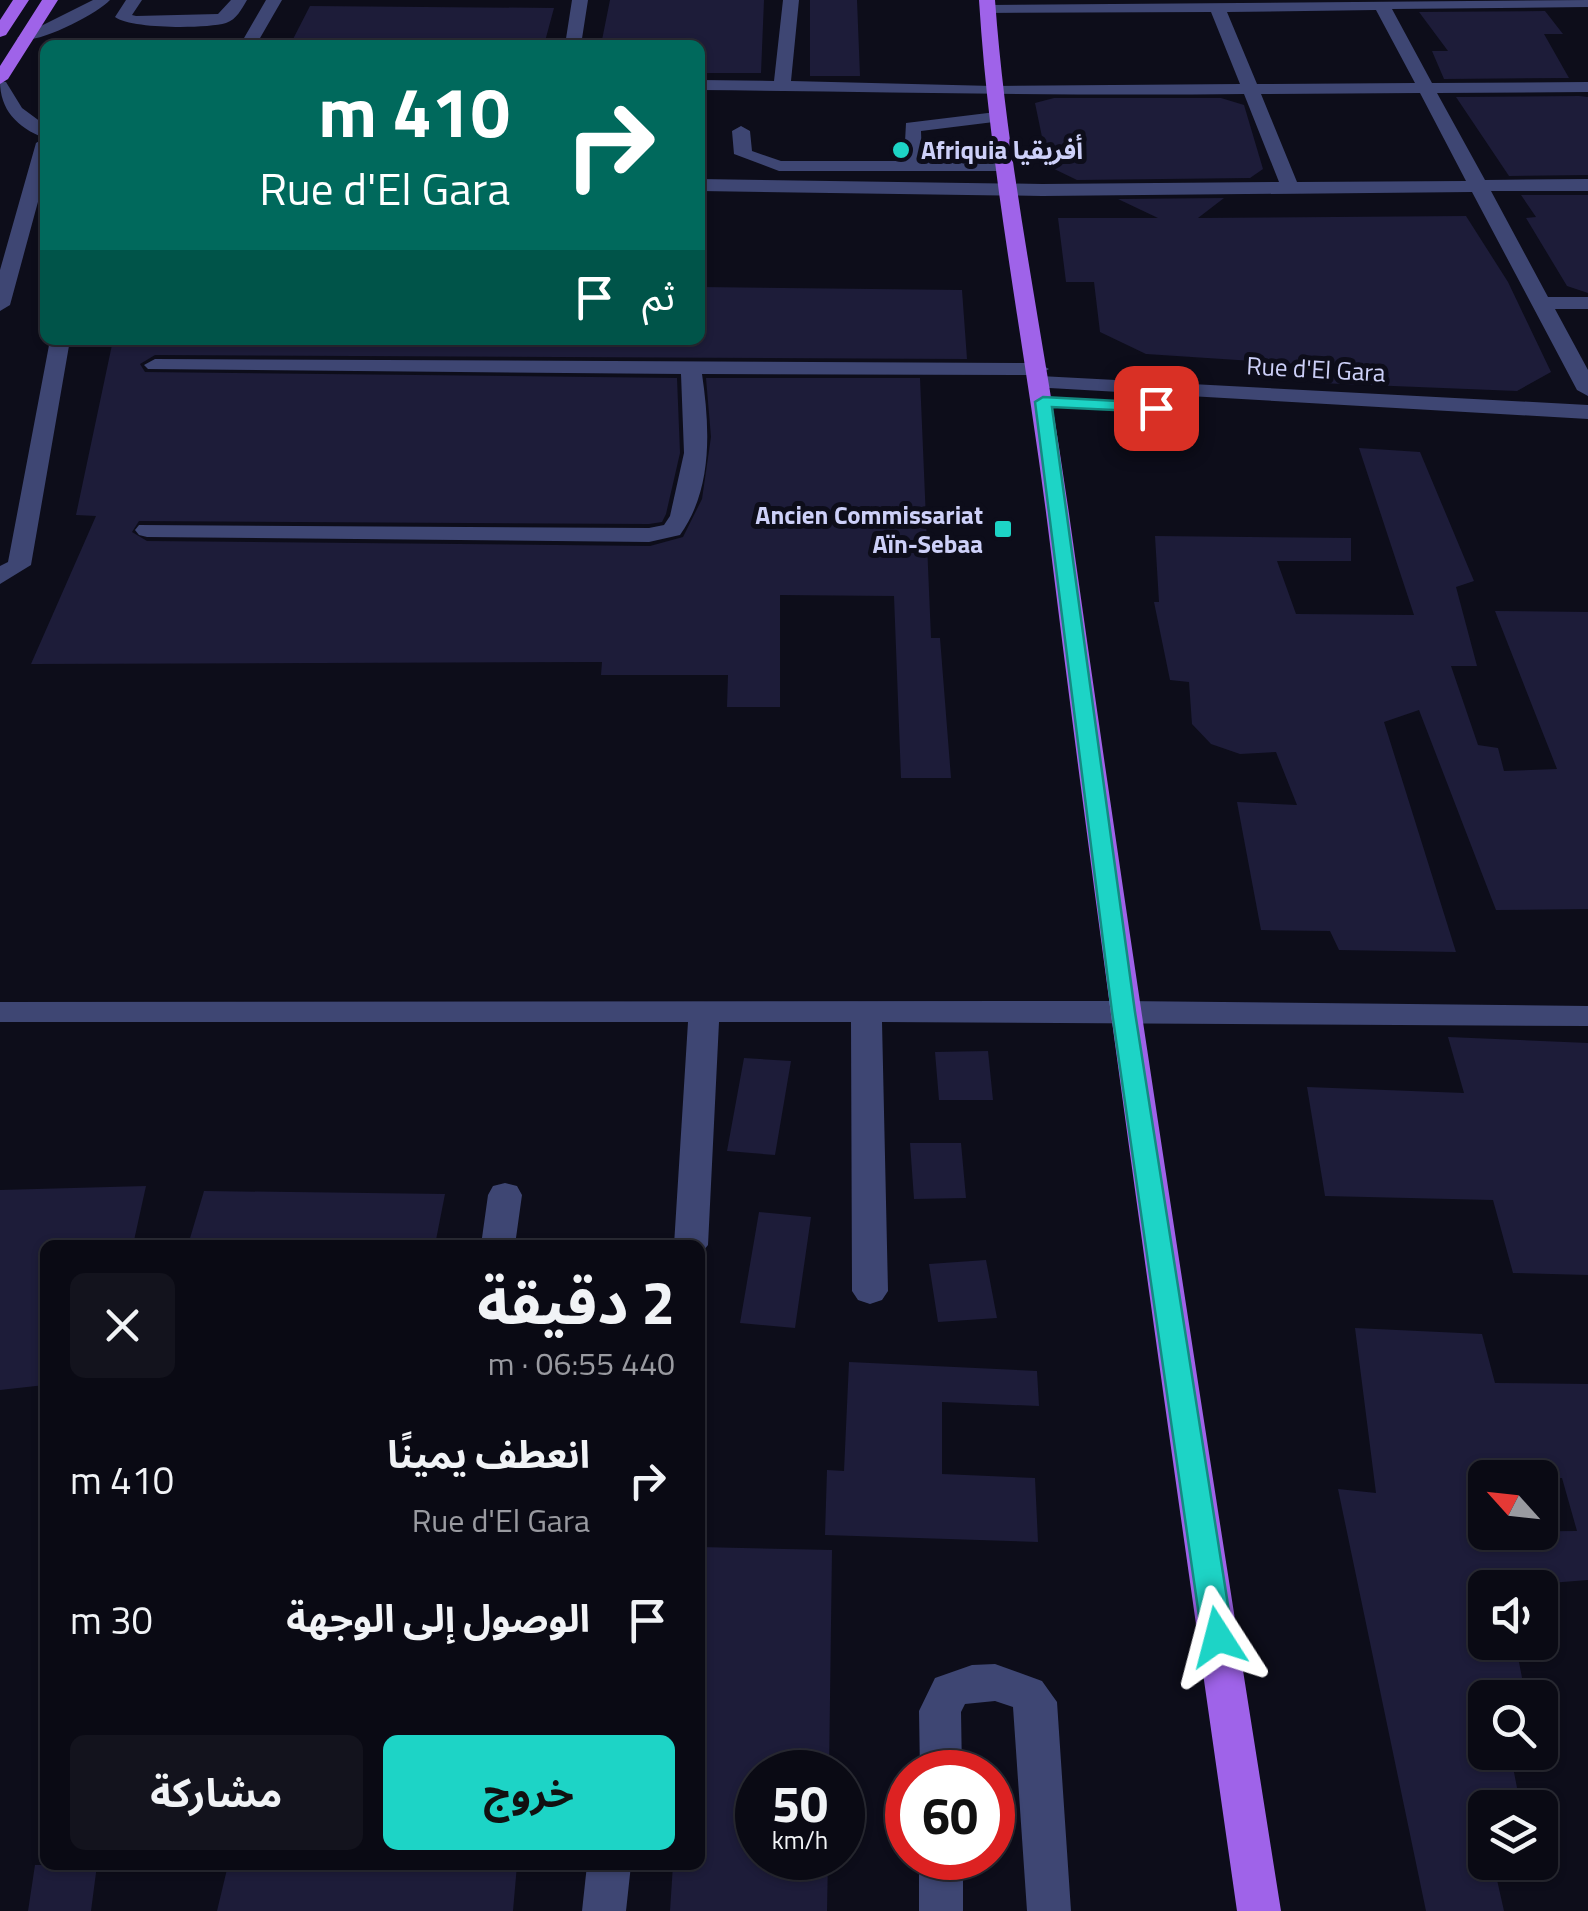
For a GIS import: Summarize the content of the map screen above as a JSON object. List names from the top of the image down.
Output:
{
  "streets": {
    "street": ["Rue d'El Gara"]
  },
  "places": {
    "other": ["Afriquia أفريقيا"],
    "transit": ["Ancien Commissariat Aïn-Sebaa"]
  },
  "north": "top left",
  "page": {
    "turn": ["410 m", "Rue d'El Gara"],
    "then": "ثم",
    "heading": ["2 دقيقة", "440 m · 06:55"],
    "list": [
      {
        "name": "انعطف يمينًا",
        "note": "Rue d'El Gara",
        "value": "410 m"
      },
      {
        "name": "الوصول إلى الوجهة",
        "value": "30 m"
      }
    ],
    "buttons": ["خروج", "مشاركة"],
    "speed": "50 km/h",
    "limit": "60"
  }
}
